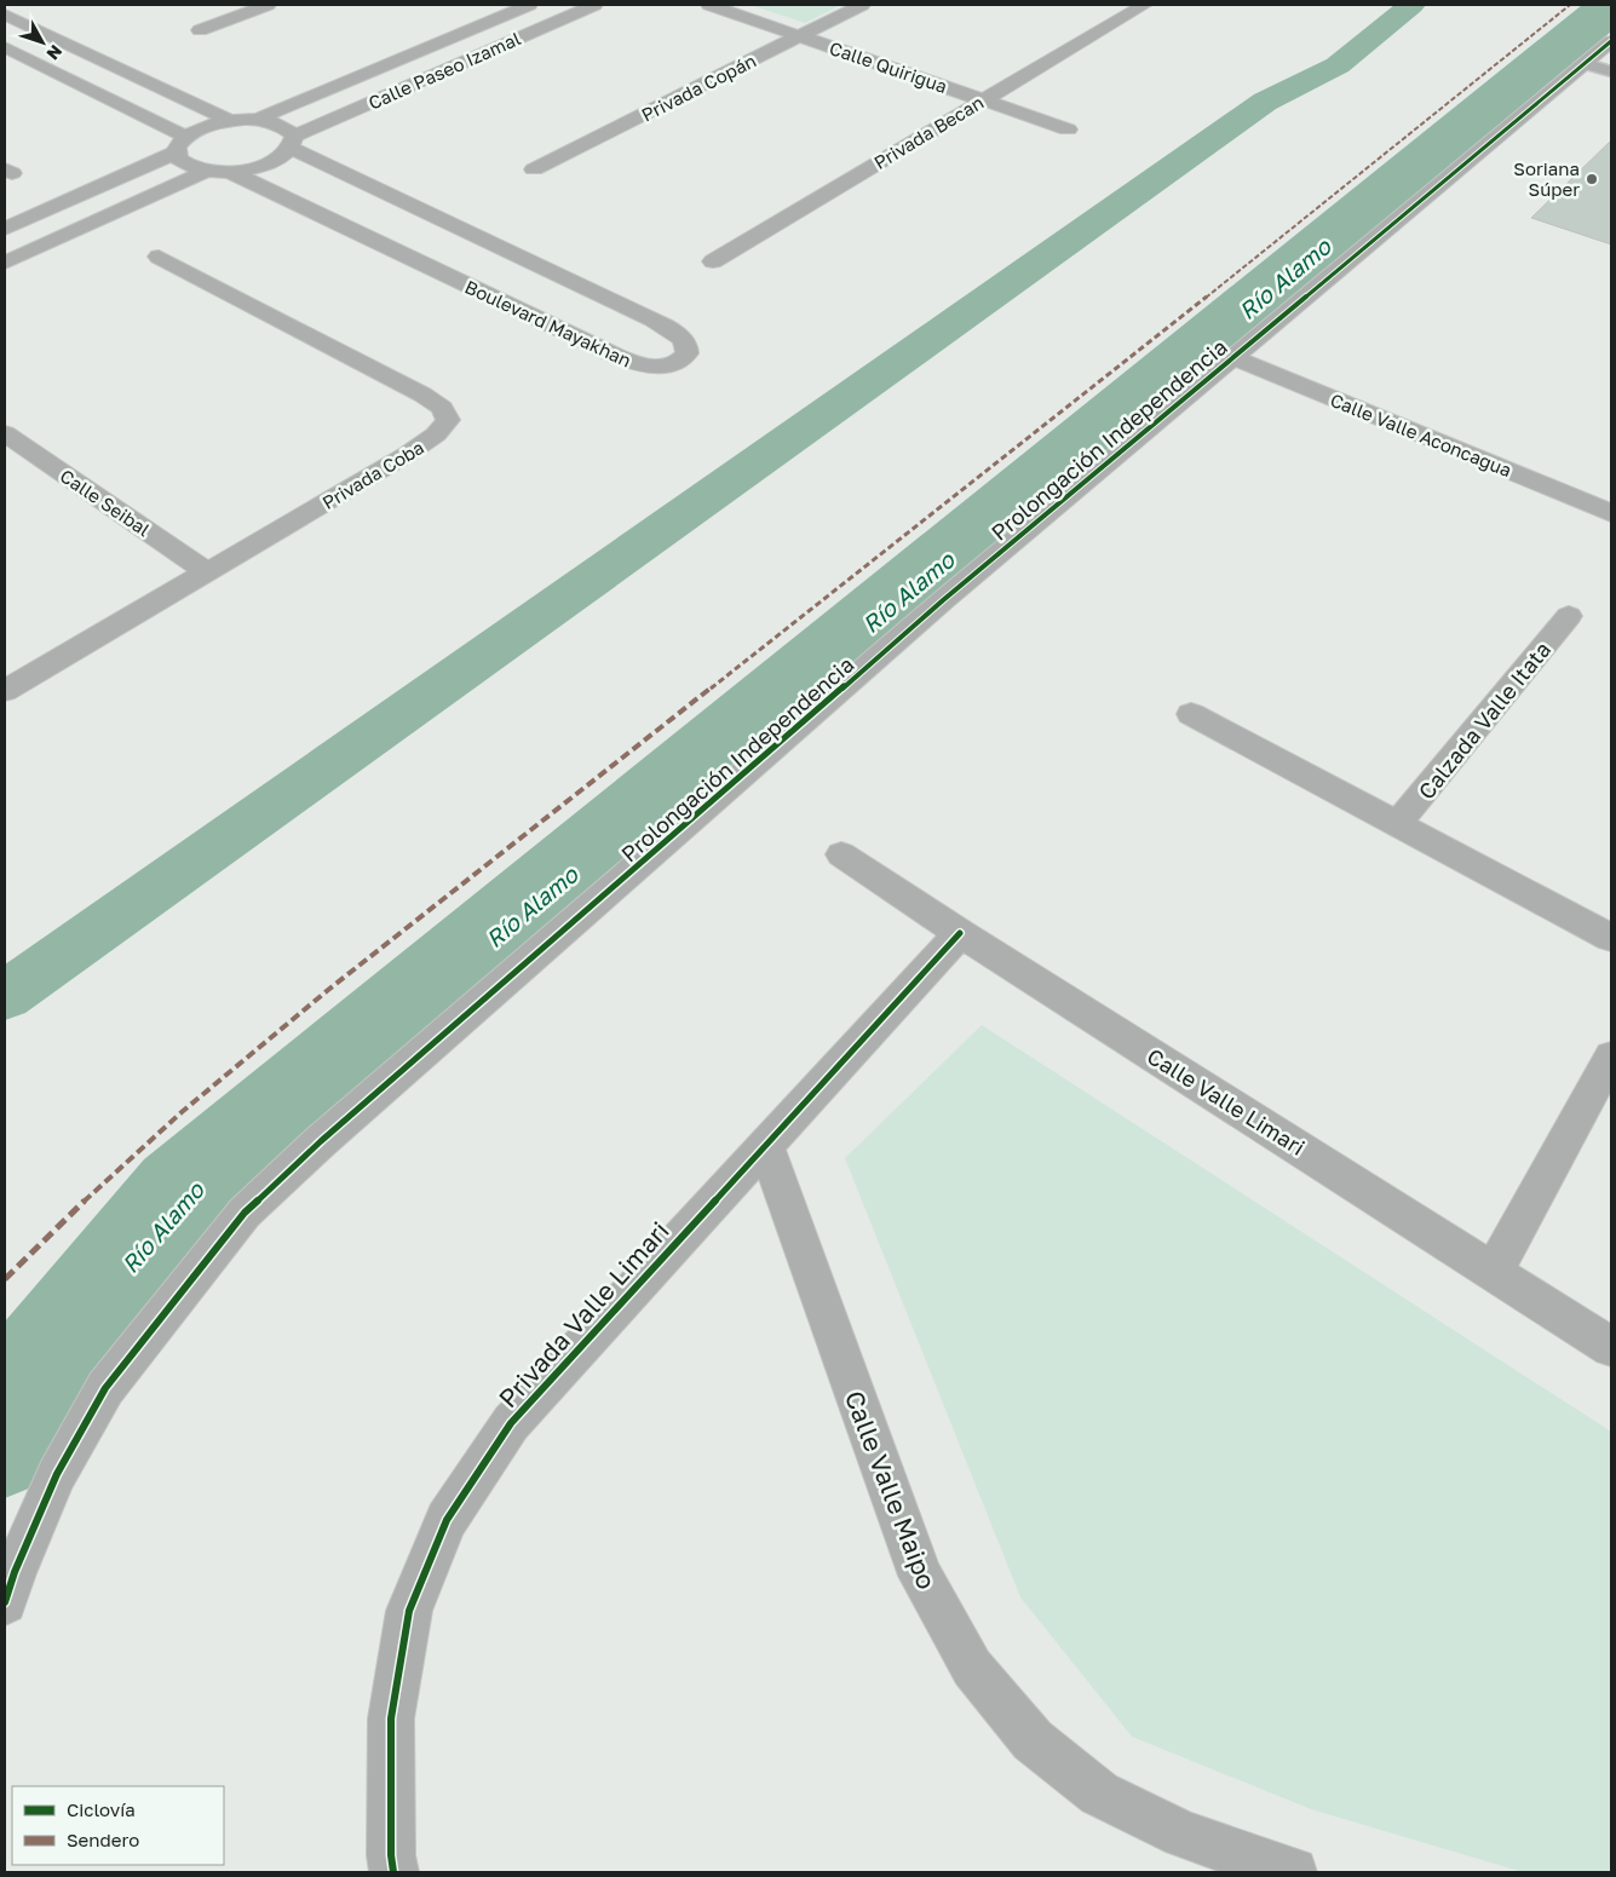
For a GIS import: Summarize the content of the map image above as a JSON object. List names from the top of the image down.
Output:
{
  "streets": {
    "street": [
      "Calle Quirigua",
      "Calle Paseo Izamal",
      "Privada Copán",
      "Privada Becan",
      "Boulevard Mayakhan",
      "Calle Valle Aconcagua",
      "Prolongación Independencia",
      "Privada Coba",
      "Calle Seibal",
      "Calzada Valle Itata",
      "Calle Valle Limari",
      "Privada Valle Limari",
      "Calle Valle Maipo"
    ]
  },
  "crossings": [
    ["Calle Quirigua", "Privada Copán"],
    ["Calle Quirigua", "Privada Becan"],
    ["Calle Paseo Izamal", "Boulevard Mayakhan"],
    ["Calle Valle Aconcagua", "Prolongación Independencia"],
    ["Privada Coba", "Calle Seibal"],
    ["Calle Valle Limari", "Privada Valle Limari"],
    ["Privada Valle Limari", "Calle Valle Maipo"]
  ],
  "water": ["Río Alamo"],
  "places": ["Soriana Súper"],
  "legend": ["Ciclovía", "Sendero"],
  "north": "bottom right"
}
